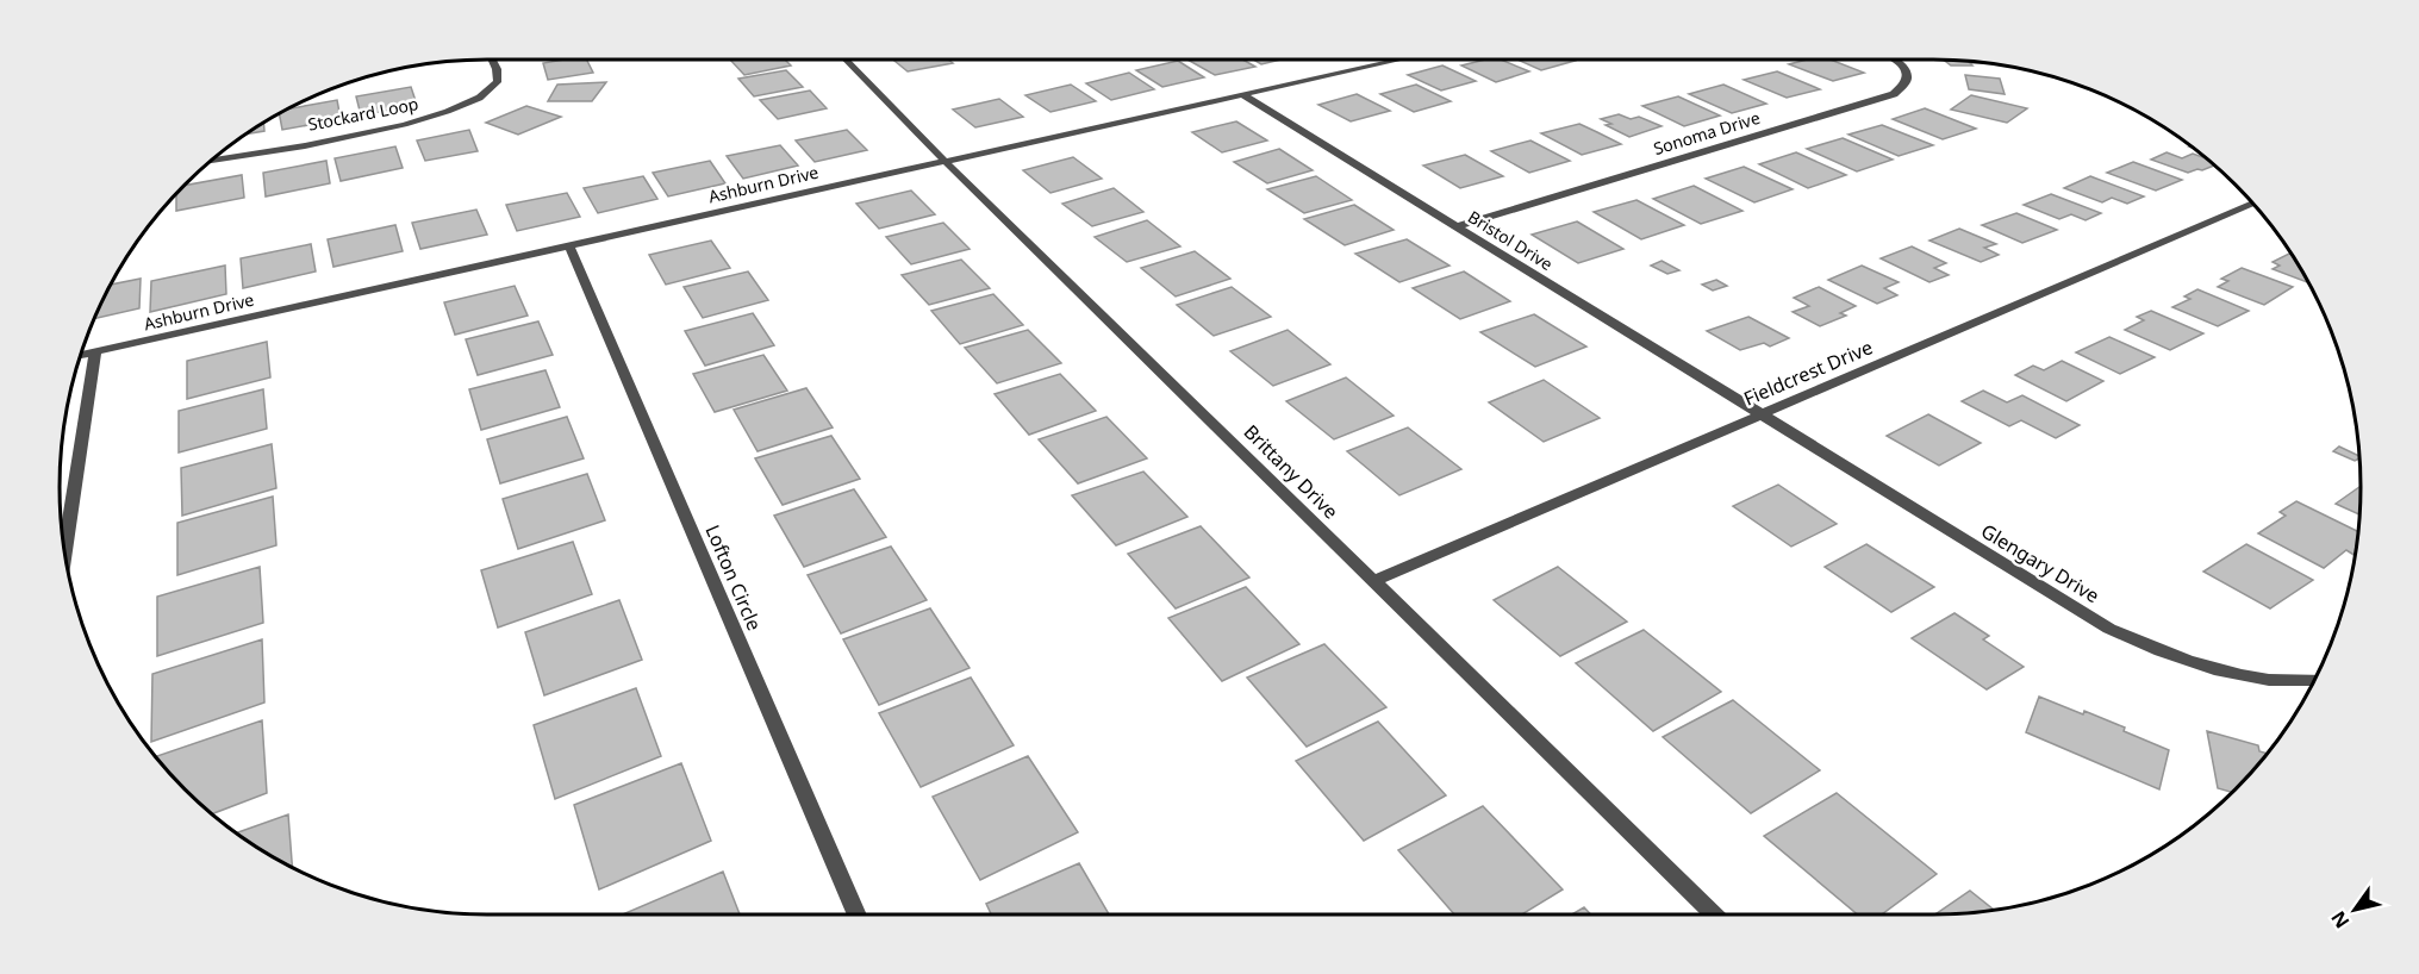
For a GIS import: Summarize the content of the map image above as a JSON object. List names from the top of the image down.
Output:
{
  "streets": {
    "street": [
      "Stockard Loop",
      "Sonoma Drive",
      "Ashburn Drive",
      "Bristol Drive",
      "Fieldcrest Drive",
      "Brittany Drive",
      "Glengary Drive",
      "Lofton Circle"
    ]
  },
  "crossings": [
    ["Sonoma Drive", "Bristol Drive"],
    ["Ashburn Drive", "Bristol Drive"],
    ["Ashburn Drive", "Brittany Drive"],
    ["Ashburn Drive", "Lofton Circle"],
    ["Bristol Drive", "Fieldcrest Drive"],
    ["Bristol Drive", "Glengary Drive"],
    ["Fieldcrest Drive", "Brittany Drive"],
    ["Fieldcrest Drive", "Glengary Drive"]
  ],
  "north": "bottom left"
}
